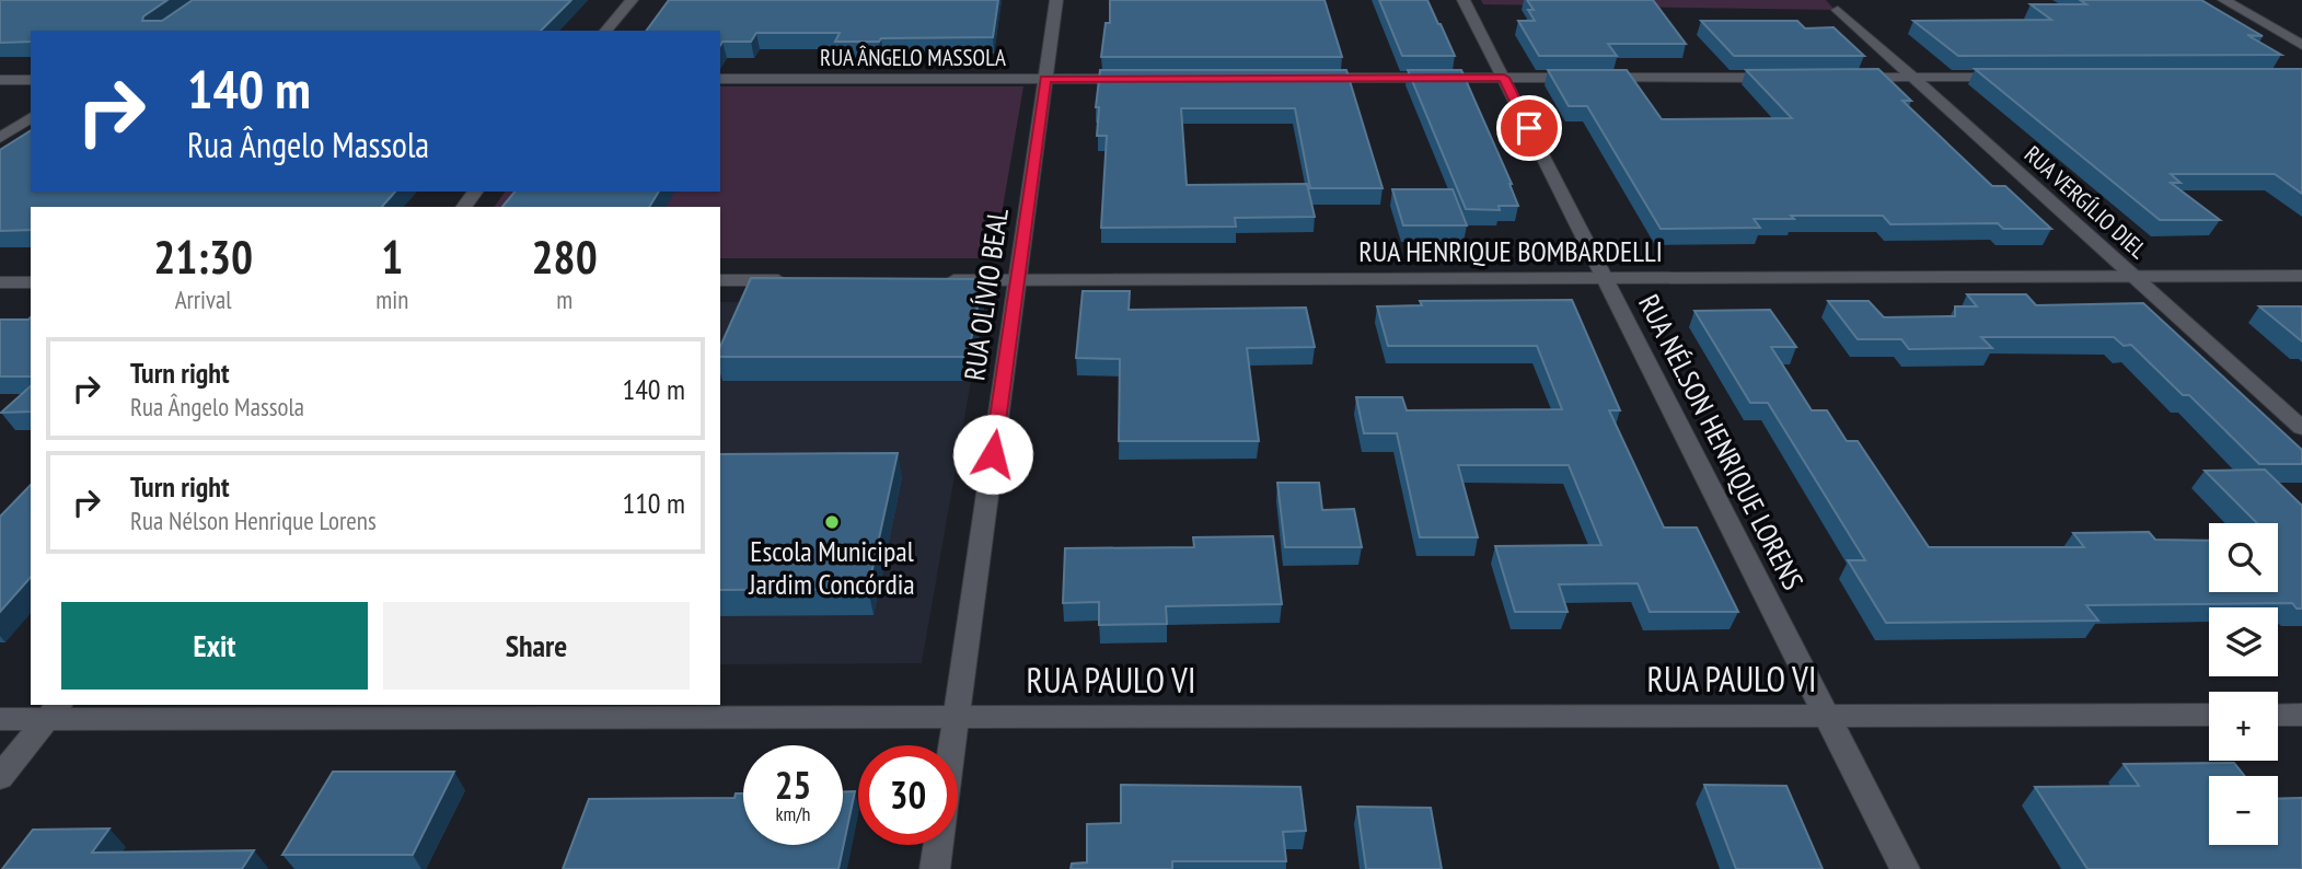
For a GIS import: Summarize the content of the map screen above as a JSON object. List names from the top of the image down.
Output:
{
  "streets": {
    "street": [
      "RUA ÂNGELO MASSOLA",
      "RUA VERGÍLIO DIEL",
      "RUA HENRIQUE BOMBARDELLI",
      "RUA OLÍVIO BEAL",
      "RUA NÉLSON HENRIQUE LORENS",
      "RUA PAULO VI"
    ]
  },
  "crossings": [
    ["RUA ÂNGELO MASSOLA", "RUA OLÍVIO BEAL"],
    ["RUA VERGÍLIO DIEL", "RUA HENRIQUE BOMBARDELLI"],
    ["RUA HENRIQUE BOMBARDELLI", "RUA OLÍVIO BEAL"],
    ["RUA HENRIQUE BOMBARDELLI", "RUA NÉLSON HENRIQUE LORENS"],
    ["RUA OLÍVIO BEAL", "RUA PAULO VI"],
    ["RUA NÉLSON HENRIQUE LORENS", "RUA PAULO VI"]
  ],
  "places": ["Escola Municipal Jardim Concórdia"],
  "page": {
    "turn": ["140 m", "Rua Ângelo Massola"],
    "eta": [
      "21:30",
      "Arrival",
      "1",
      "min",
      "280",
      "m"
    ],
    "list": [
      {
        "name": "Turn right",
        "note": "Rua Ângelo Massola",
        "value": "140 m"
      },
      {
        "name": "Turn right",
        "note": "Rua Nélson Henrique Lorens",
        "value": "110 m"
      }
    ],
    "map_buttons": ["+", "−"],
    "buttons": ["Exit", "Share"],
    "speed": "25 km/h",
    "limit": "30"
  }
}
